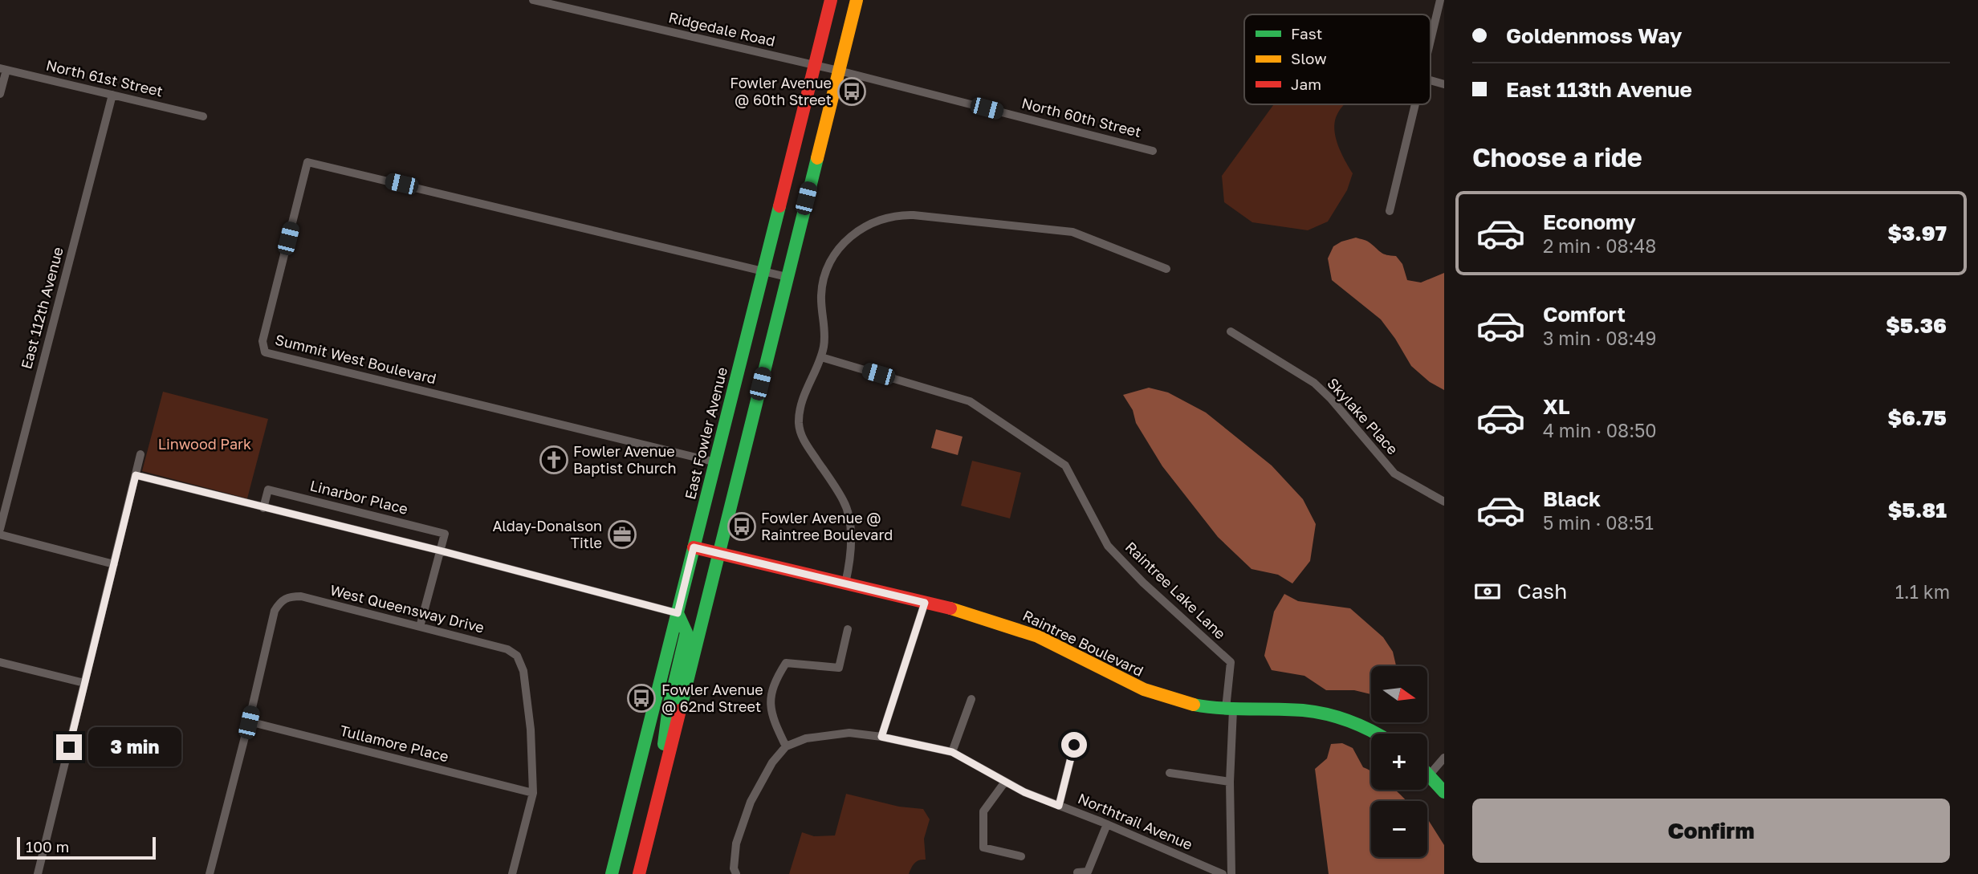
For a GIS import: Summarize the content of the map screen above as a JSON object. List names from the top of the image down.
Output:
{
  "streets": {
    "main road": ["East Fowler Avenue", "Raintree Boulevard"],
    "street": [
      "Ridgedale Road",
      "North 61st Street",
      "North 60th Street",
      "East 112th Avenue",
      "Summit West Boulevard",
      "Skylake Place",
      "Linarbor Place",
      "Raintree Lake Lane",
      "West Queensway Drive",
      "Tullamore Place",
      "Northtrail Avenue"
    ]
  },
  "crossings": [
    ["Ridgedale Road", "North 60th Street"],
    ["Ridgedale Road", "East Fowler Avenue"],
    ["North 61st Street", "East 112th Avenue"],
    ["Summit West Boulevard", "East Fowler Avenue"],
    ["East Fowler Avenue", "Raintree Boulevard"],
    ["Raintree Lake Lane", "Raintree Boulevard"],
    ["West Queensway Drive", "Tullamore Place"]
  ],
  "parks": ["Linwood Park"],
  "places": {
    "bus stop": ["Fowler Avenue @ 60th Street", "Fowler Avenue @ Raintree Boulevard", "Fowler Avenue @ 62nd Street"],
    "church": ["Fowler Avenue Baptist Church"],
    "office": ["Alday-Donalson Title"]
  },
  "legend": ["Fast", "Slow", "Jam"],
  "scale_bar": "100 m",
  "north": "right",
  "page": {
    "banner": ["Goldenmoss Way", "East 113th Avenue"],
    "heading": "Choose a ride",
    "list": [
      {
        "name": "Economy",
        "note": "2 min · 08:48",
        "value": "$3.97"
      },
      {
        "name": "Comfort",
        "note": "3 min · 08:49",
        "value": "$5.36"
      },
      {
        "name": "XL",
        "note": "4 min · 08:50",
        "value": "$6.75"
      },
      {
        "name": "Black",
        "note": "5 min · 08:51",
        "value": "$5.81"
      }
    ],
    "pay": ["Cash", "1.1 km"],
    "map_buttons": ["+", "−"],
    "bubble": "3 min",
    "buttons": "Confirm",
    "scale": "100 m"
  }
}
